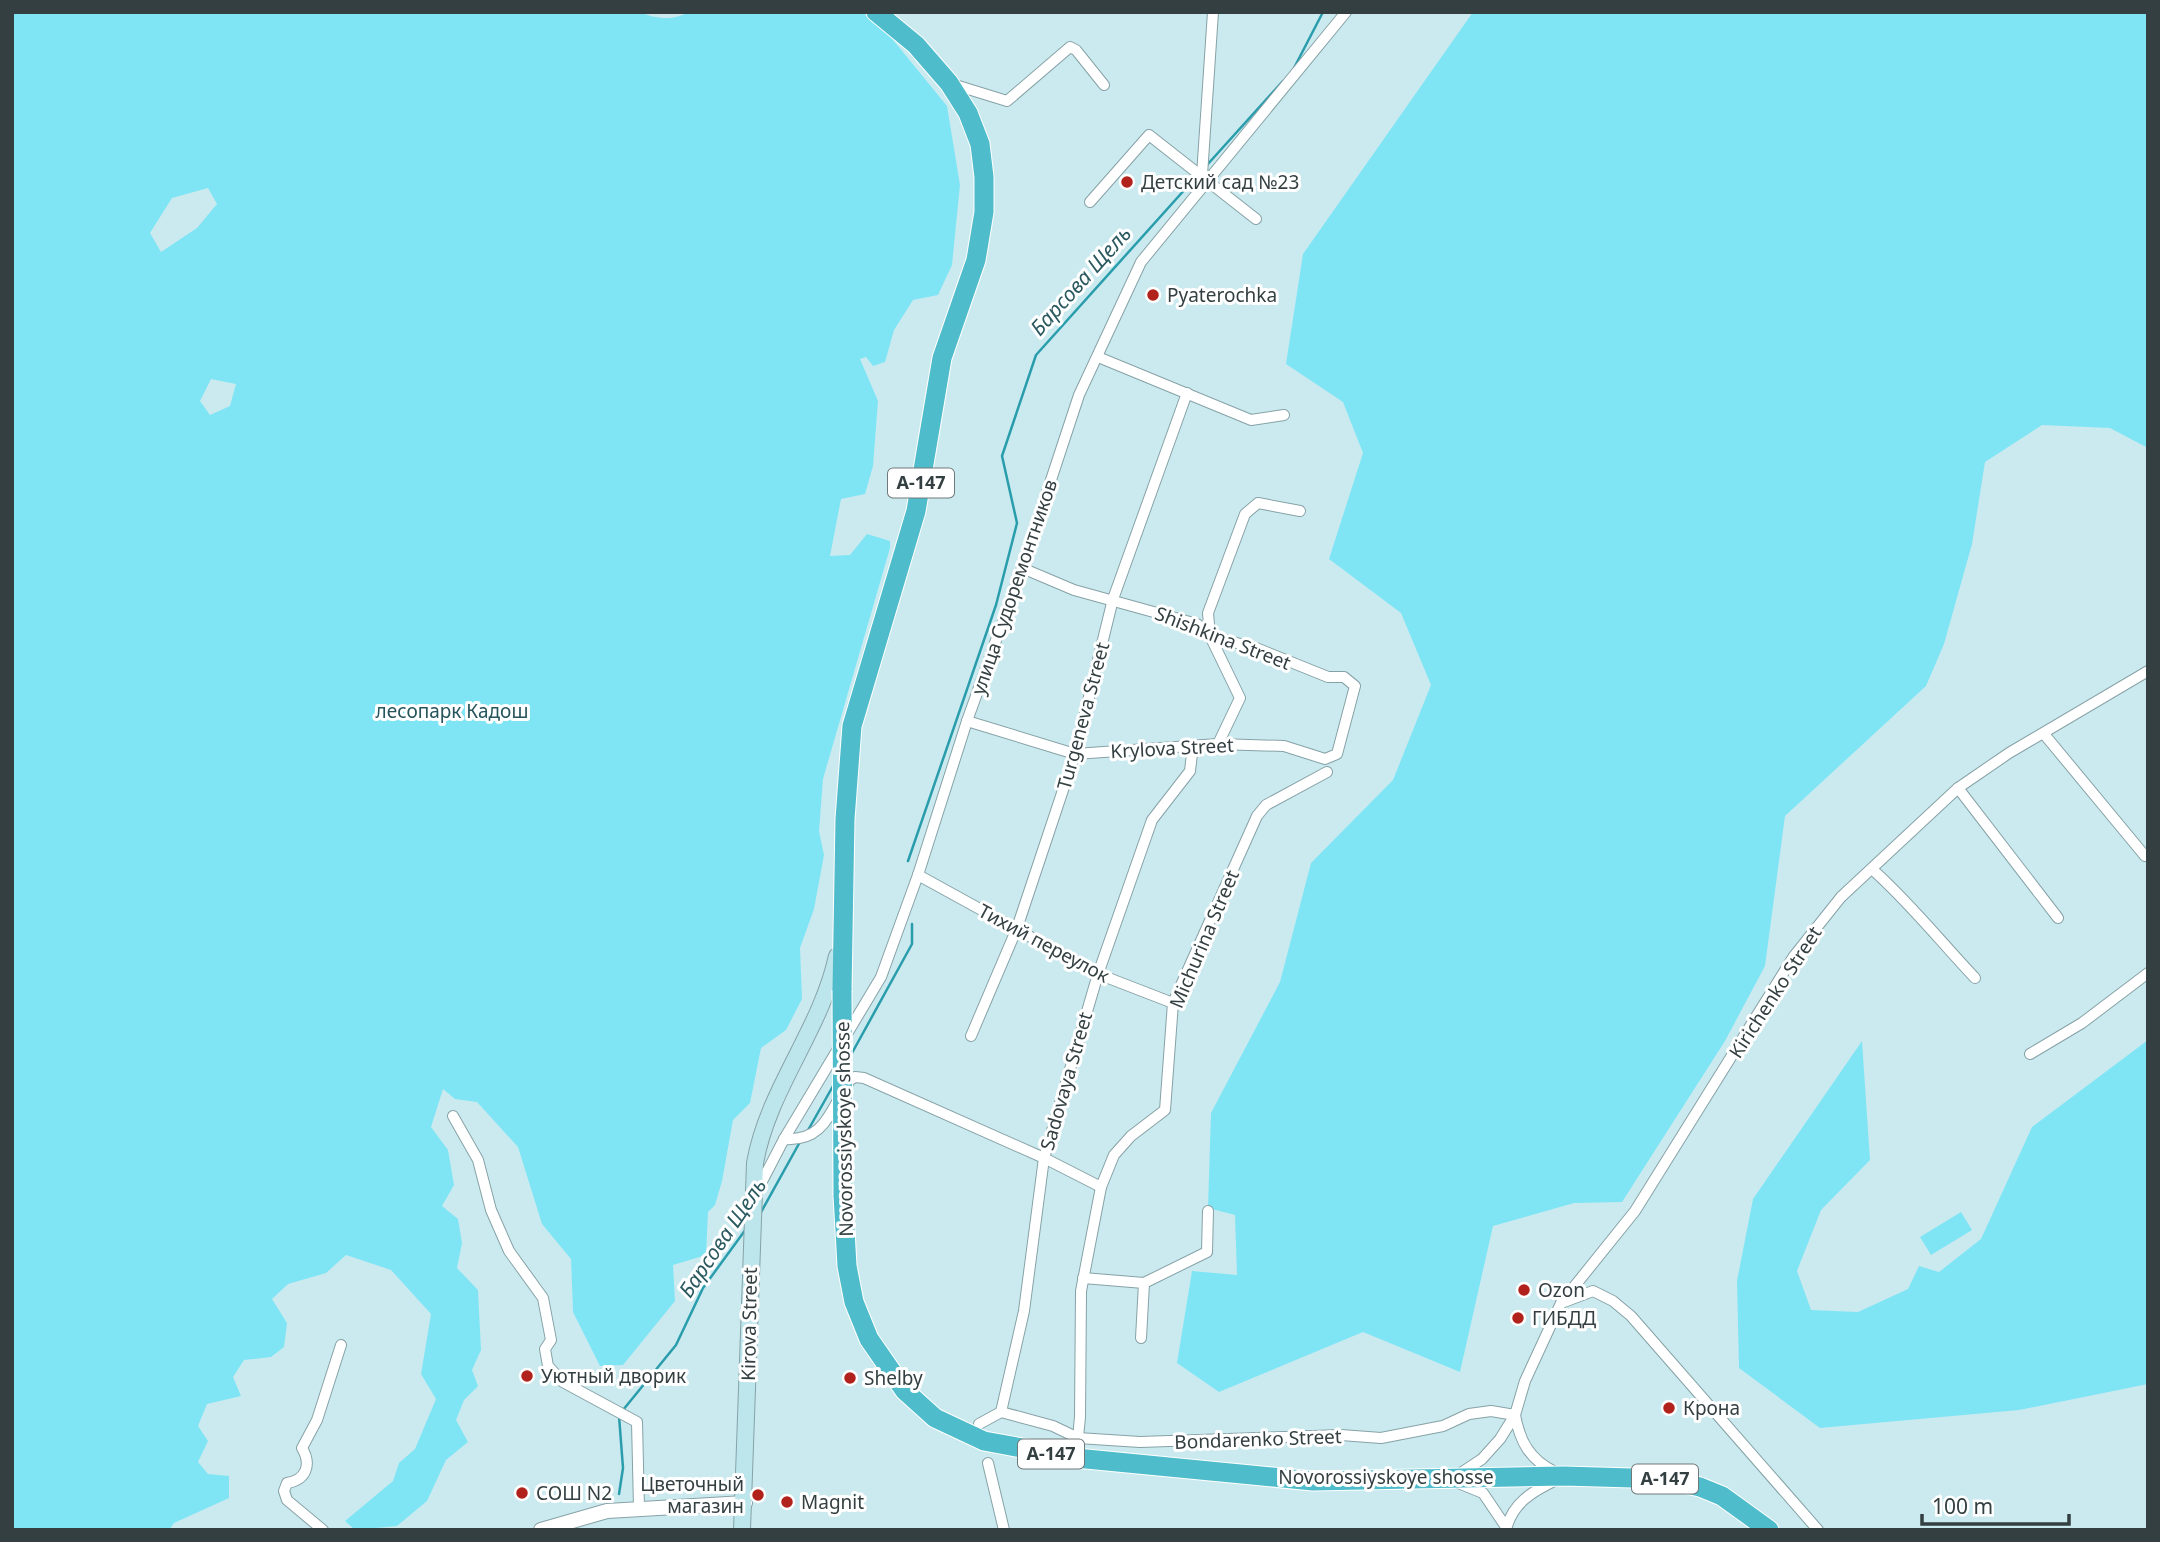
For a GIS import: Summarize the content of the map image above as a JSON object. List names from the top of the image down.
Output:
{
  "streets": {
    "highway": ["А-147", "Novorossiyskoye shosse"],
    "main road": ["Kirova Street"],
    "street": [
      "улица Судоремонтников",
      "Shishkina Street",
      "Turgeneva Street",
      "Krylova Street",
      "Michurina Street",
      "Тихий переулок",
      "Kirichenko Street",
      "Sadovaya Street",
      "Bondarenko Street"
    ]
  },
  "crossings": [
    ["улица Судоремонтников", "Shishkina Street"],
    ["улица Судоремонтников", "Krylova Street"],
    ["улица Судоремонтников", "Тихий переулок"],
    ["улица Судоремонтников", "Kirova Street"],
    ["Shishkina Street", "Turgeneva Street"],
    ["Shishkina Street", "Krylova Street"],
    ["Turgeneva Street", "Krylova Street"],
    ["Turgeneva Street", "Тихий переулок"],
    ["Krylova Street", "Sadovaya Street"],
    ["Michurina Street", "Тихий переулок"],
    ["Michurina Street", "Novorossiyskoye shosse"],
    ["Michurina Street", "Bondarenko Street"],
    ["Тихий переулок", "Sadovaya Street"],
    ["Kirichenko Street", "Bondarenko Street"],
    ["Sadovaya Street", "Bondarenko Street"],
    ["Novorossiyskoye shosse", "Kirova Street"]
  ],
  "water": ["Барсова Щель"],
  "parks": ["лесопарк Кадош"],
  "places": [
    "Детский сад №23",
    "Pyaterochka",
    "Ozon",
    "ГИБДД",
    "Уютный дворик",
    "Shelby",
    "Крона",
    "СОШ N2",
    "Цветочный магазин",
    "Magnit"
  ],
  "scale_bar": "100 m"
}
